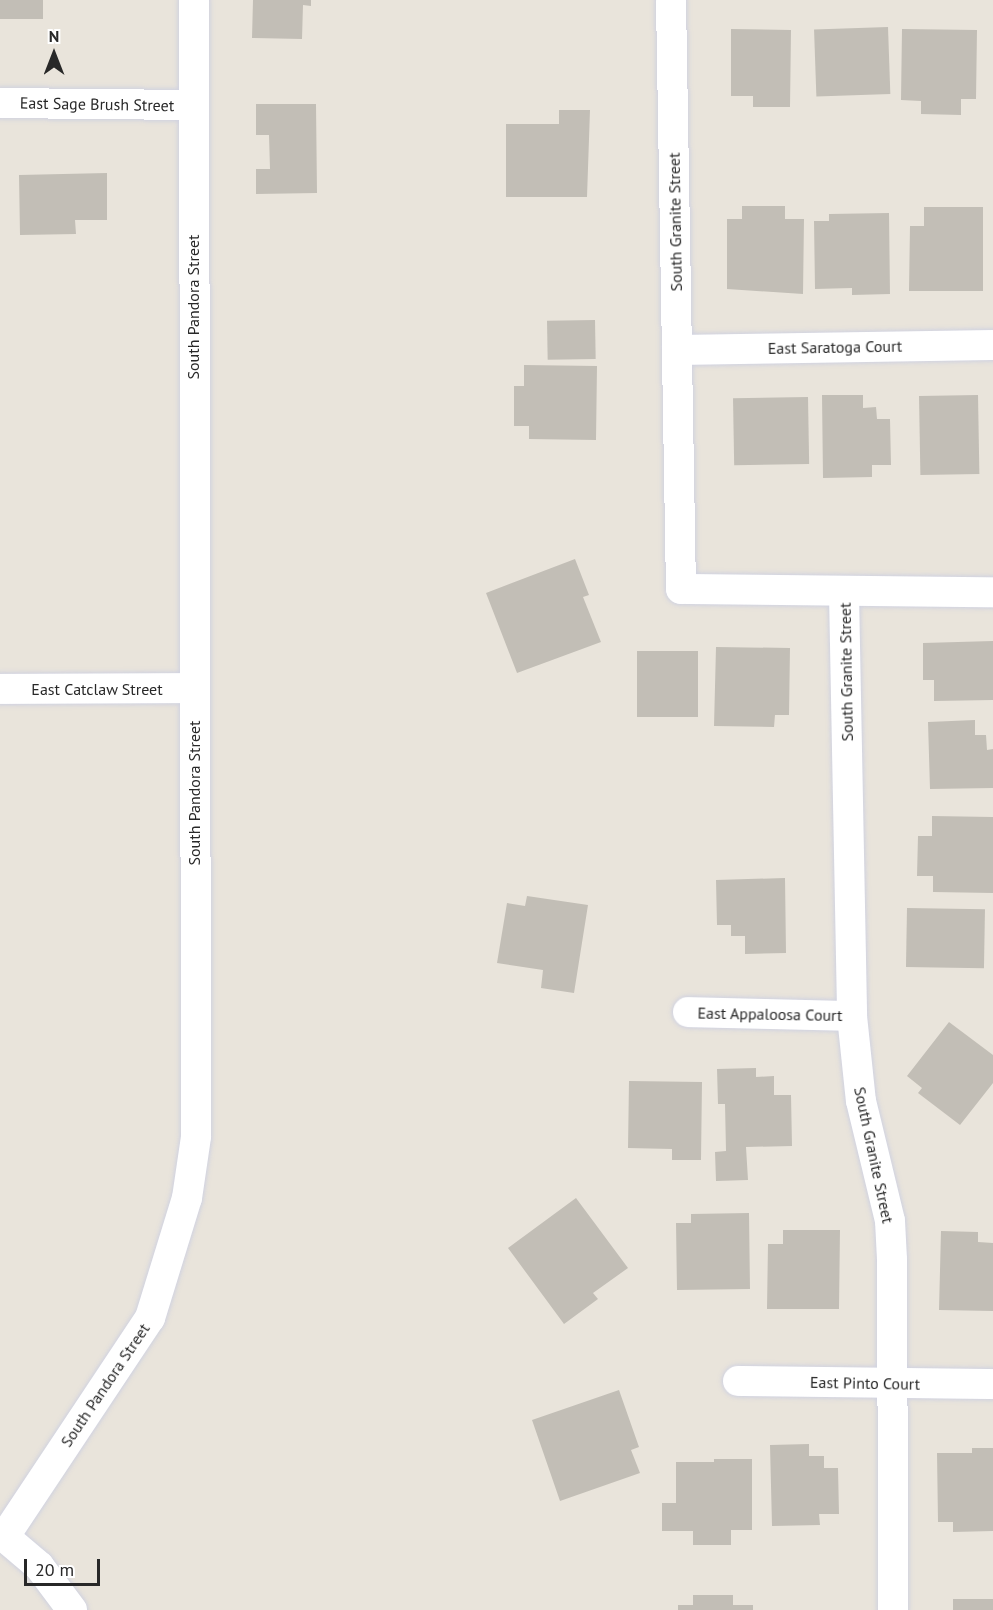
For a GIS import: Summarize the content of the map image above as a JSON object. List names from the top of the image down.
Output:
{
  "streets": {
    "street": [
      "East Sage Brush Street",
      "South Granite Street",
      "South Pandora Street",
      "East Saratoga Court",
      "East Catclaw Street",
      "East Appaloosa Court",
      "East Pinto Court"
    ]
  },
  "crossings": [
    ["East Sage Brush Street", "South Pandora Street"],
    ["South Granite Street", "East Saratoga Court"],
    ["South Granite Street", "East Appaloosa Court"],
    ["South Granite Street", "East Pinto Court"],
    ["South Pandora Street", "East Catclaw Street"]
  ],
  "scale_bar": "20 m",
  "north": "top"
}
